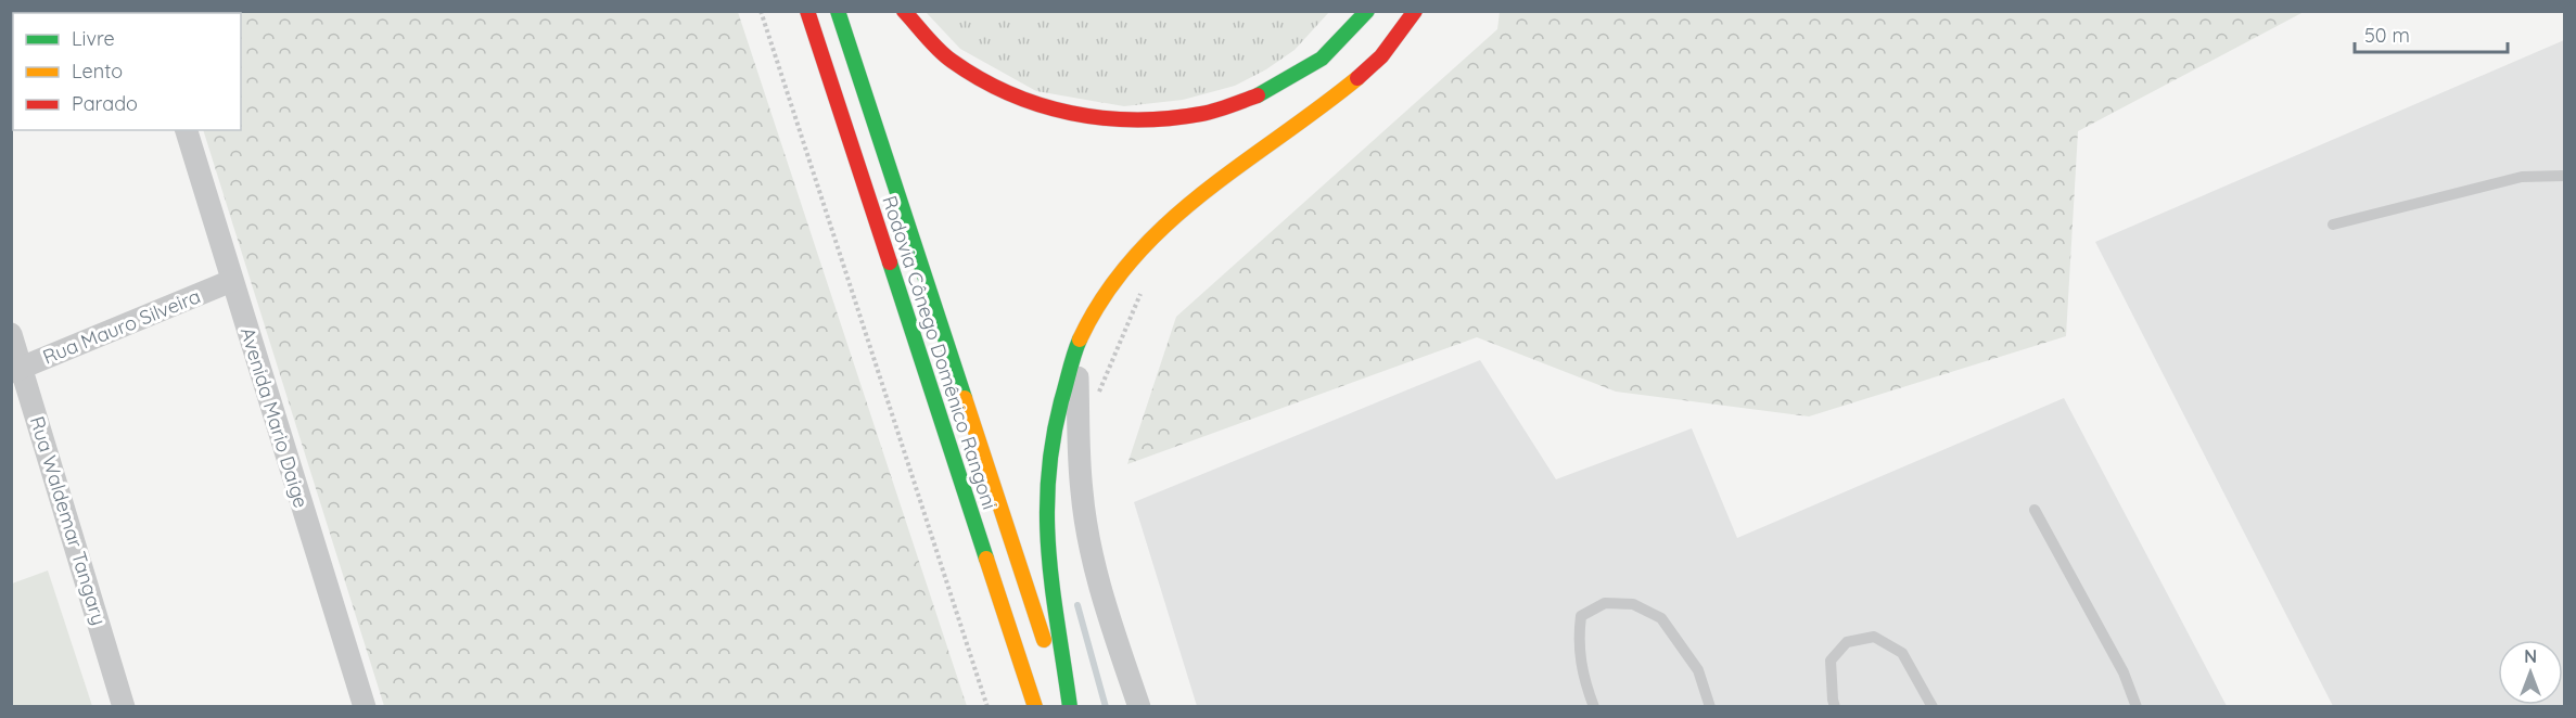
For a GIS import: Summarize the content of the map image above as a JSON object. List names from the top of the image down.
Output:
{
  "streets": {
    "highway": ["Rodovia Cônego Domênico Rangoni"],
    "street": ["Rua Mauro Silveira", "Avenida Mario Daige", "Rua Waldemar Tangary"]
  },
  "crossings": [
    ["Rua Mauro Silveira", "Avenida Mario Daige"],
    ["Rua Mauro Silveira", "Rua Waldemar Tangary"]
  ],
  "legend": ["Livre", "Lento", "Parado"],
  "scale_bar": "50 m",
  "north": "top"
}
